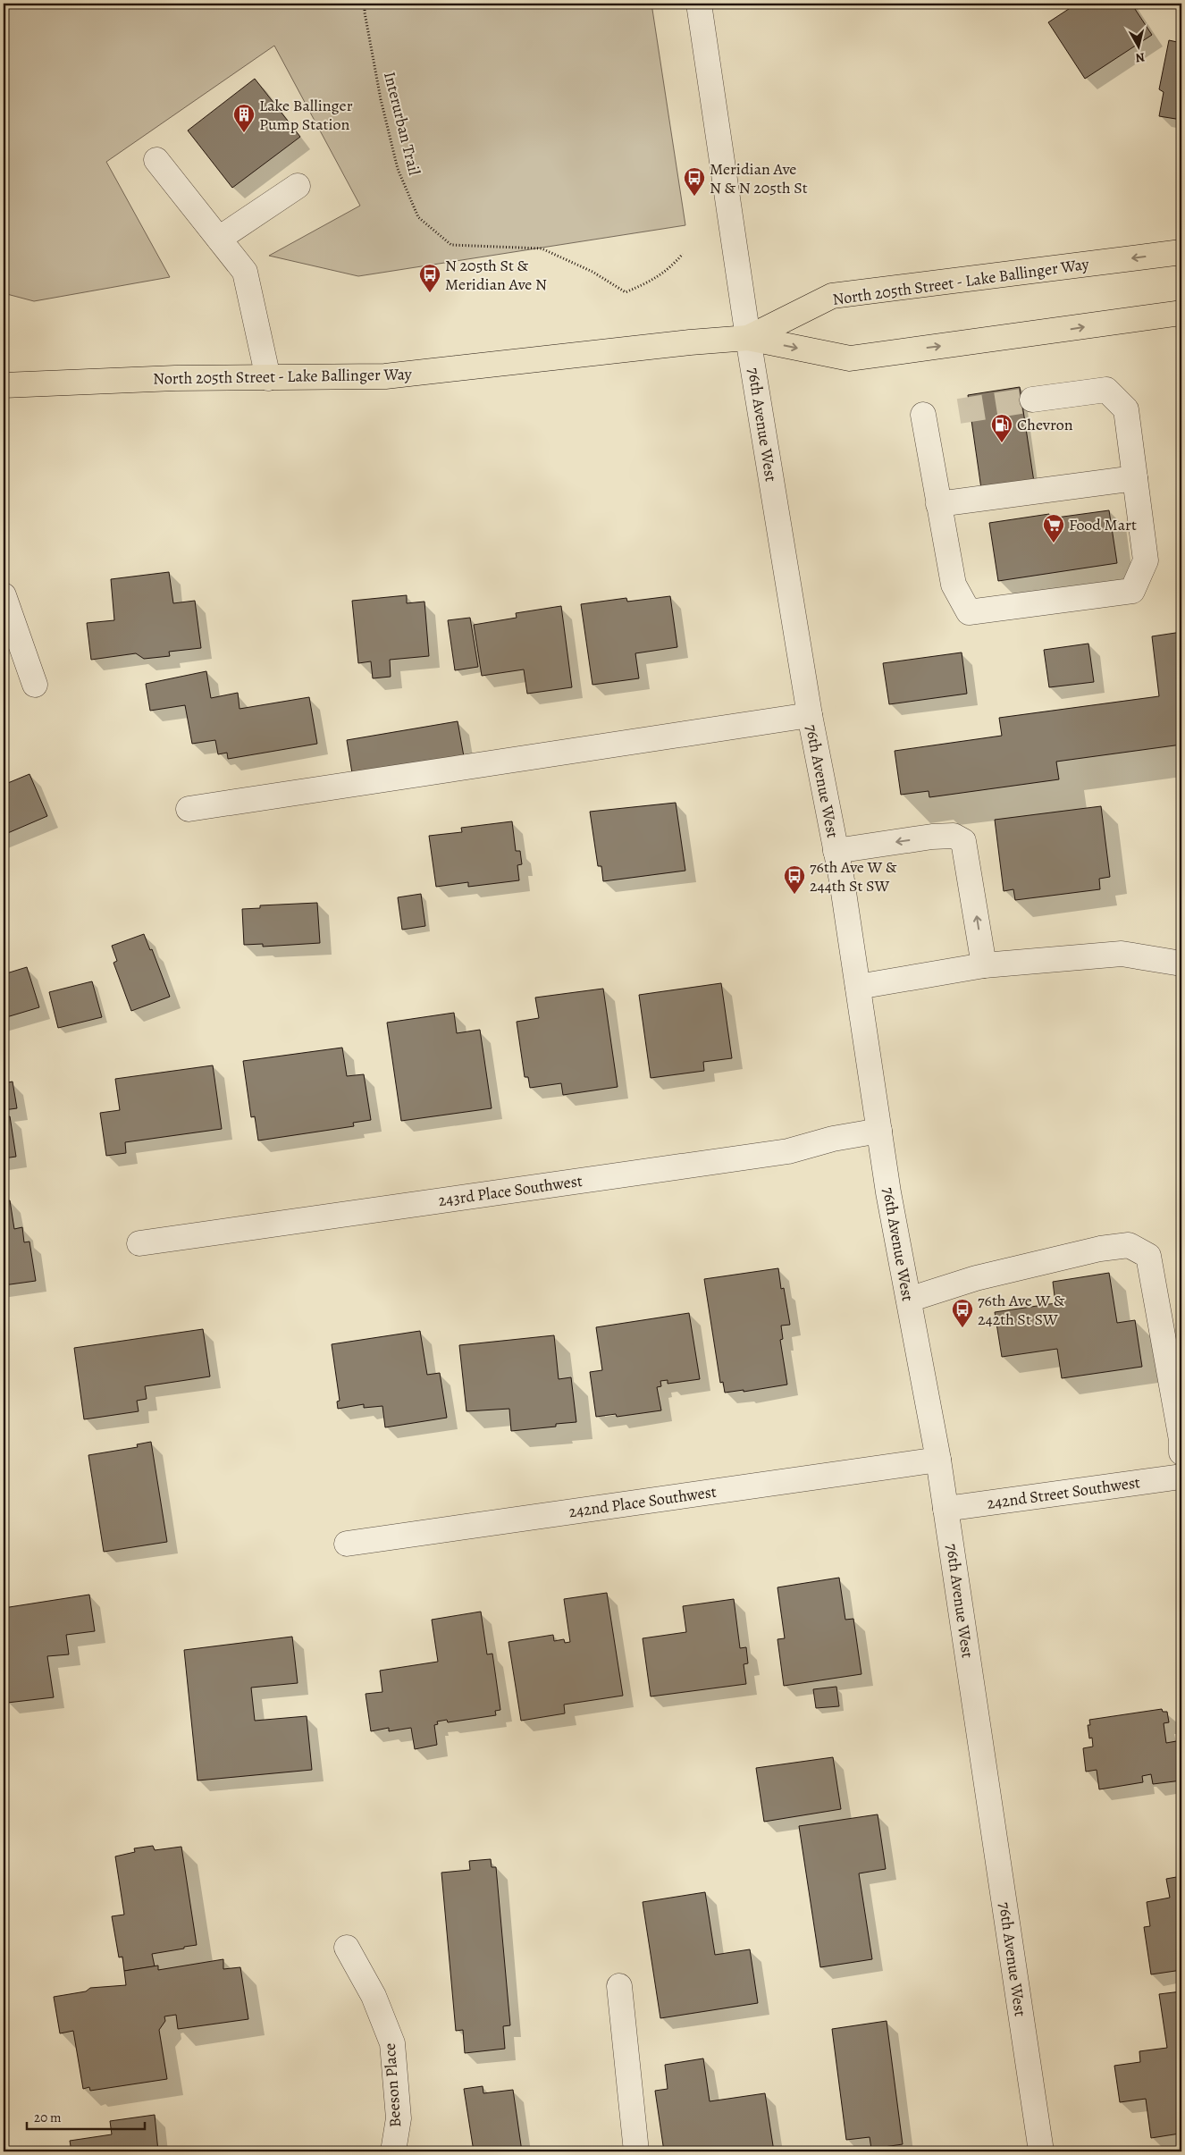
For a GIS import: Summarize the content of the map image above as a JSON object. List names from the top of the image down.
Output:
{
  "streets": {
    "main road": ["North 205th Street - Lake Ballinger Way"],
    "street": [
      "76th Avenue West",
      "243rd Place Southwest",
      "242nd Street Southwest",
      "242nd Place Southwest",
      "Beeson Place"
    ],
    "path": ["Interurban Trail"]
  },
  "crossings": [
    ["North 205th Street - Lake Ballinger Way", "76th Avenue West"],
    ["76th Avenue West", "243rd Place Southwest"],
    ["76th Avenue West", "242nd Street Southwest"],
    ["76th Avenue West", "242nd Place Southwest"]
  ],
  "places": {
    "building": ["Lake Ballinger Pump Station"],
    "bus stop": [
      "Meridian Ave N & N 205th St",
      "N 205th St & Meridian Ave N",
      "76th Ave W & 244th St SW",
      "76th Ave W & 242th St SW"
    ],
    "fuel station": ["Chevron"],
    "supermarket": ["Food Mart"]
  },
  "scale_bar": "20 m",
  "north": "bottom"
}
